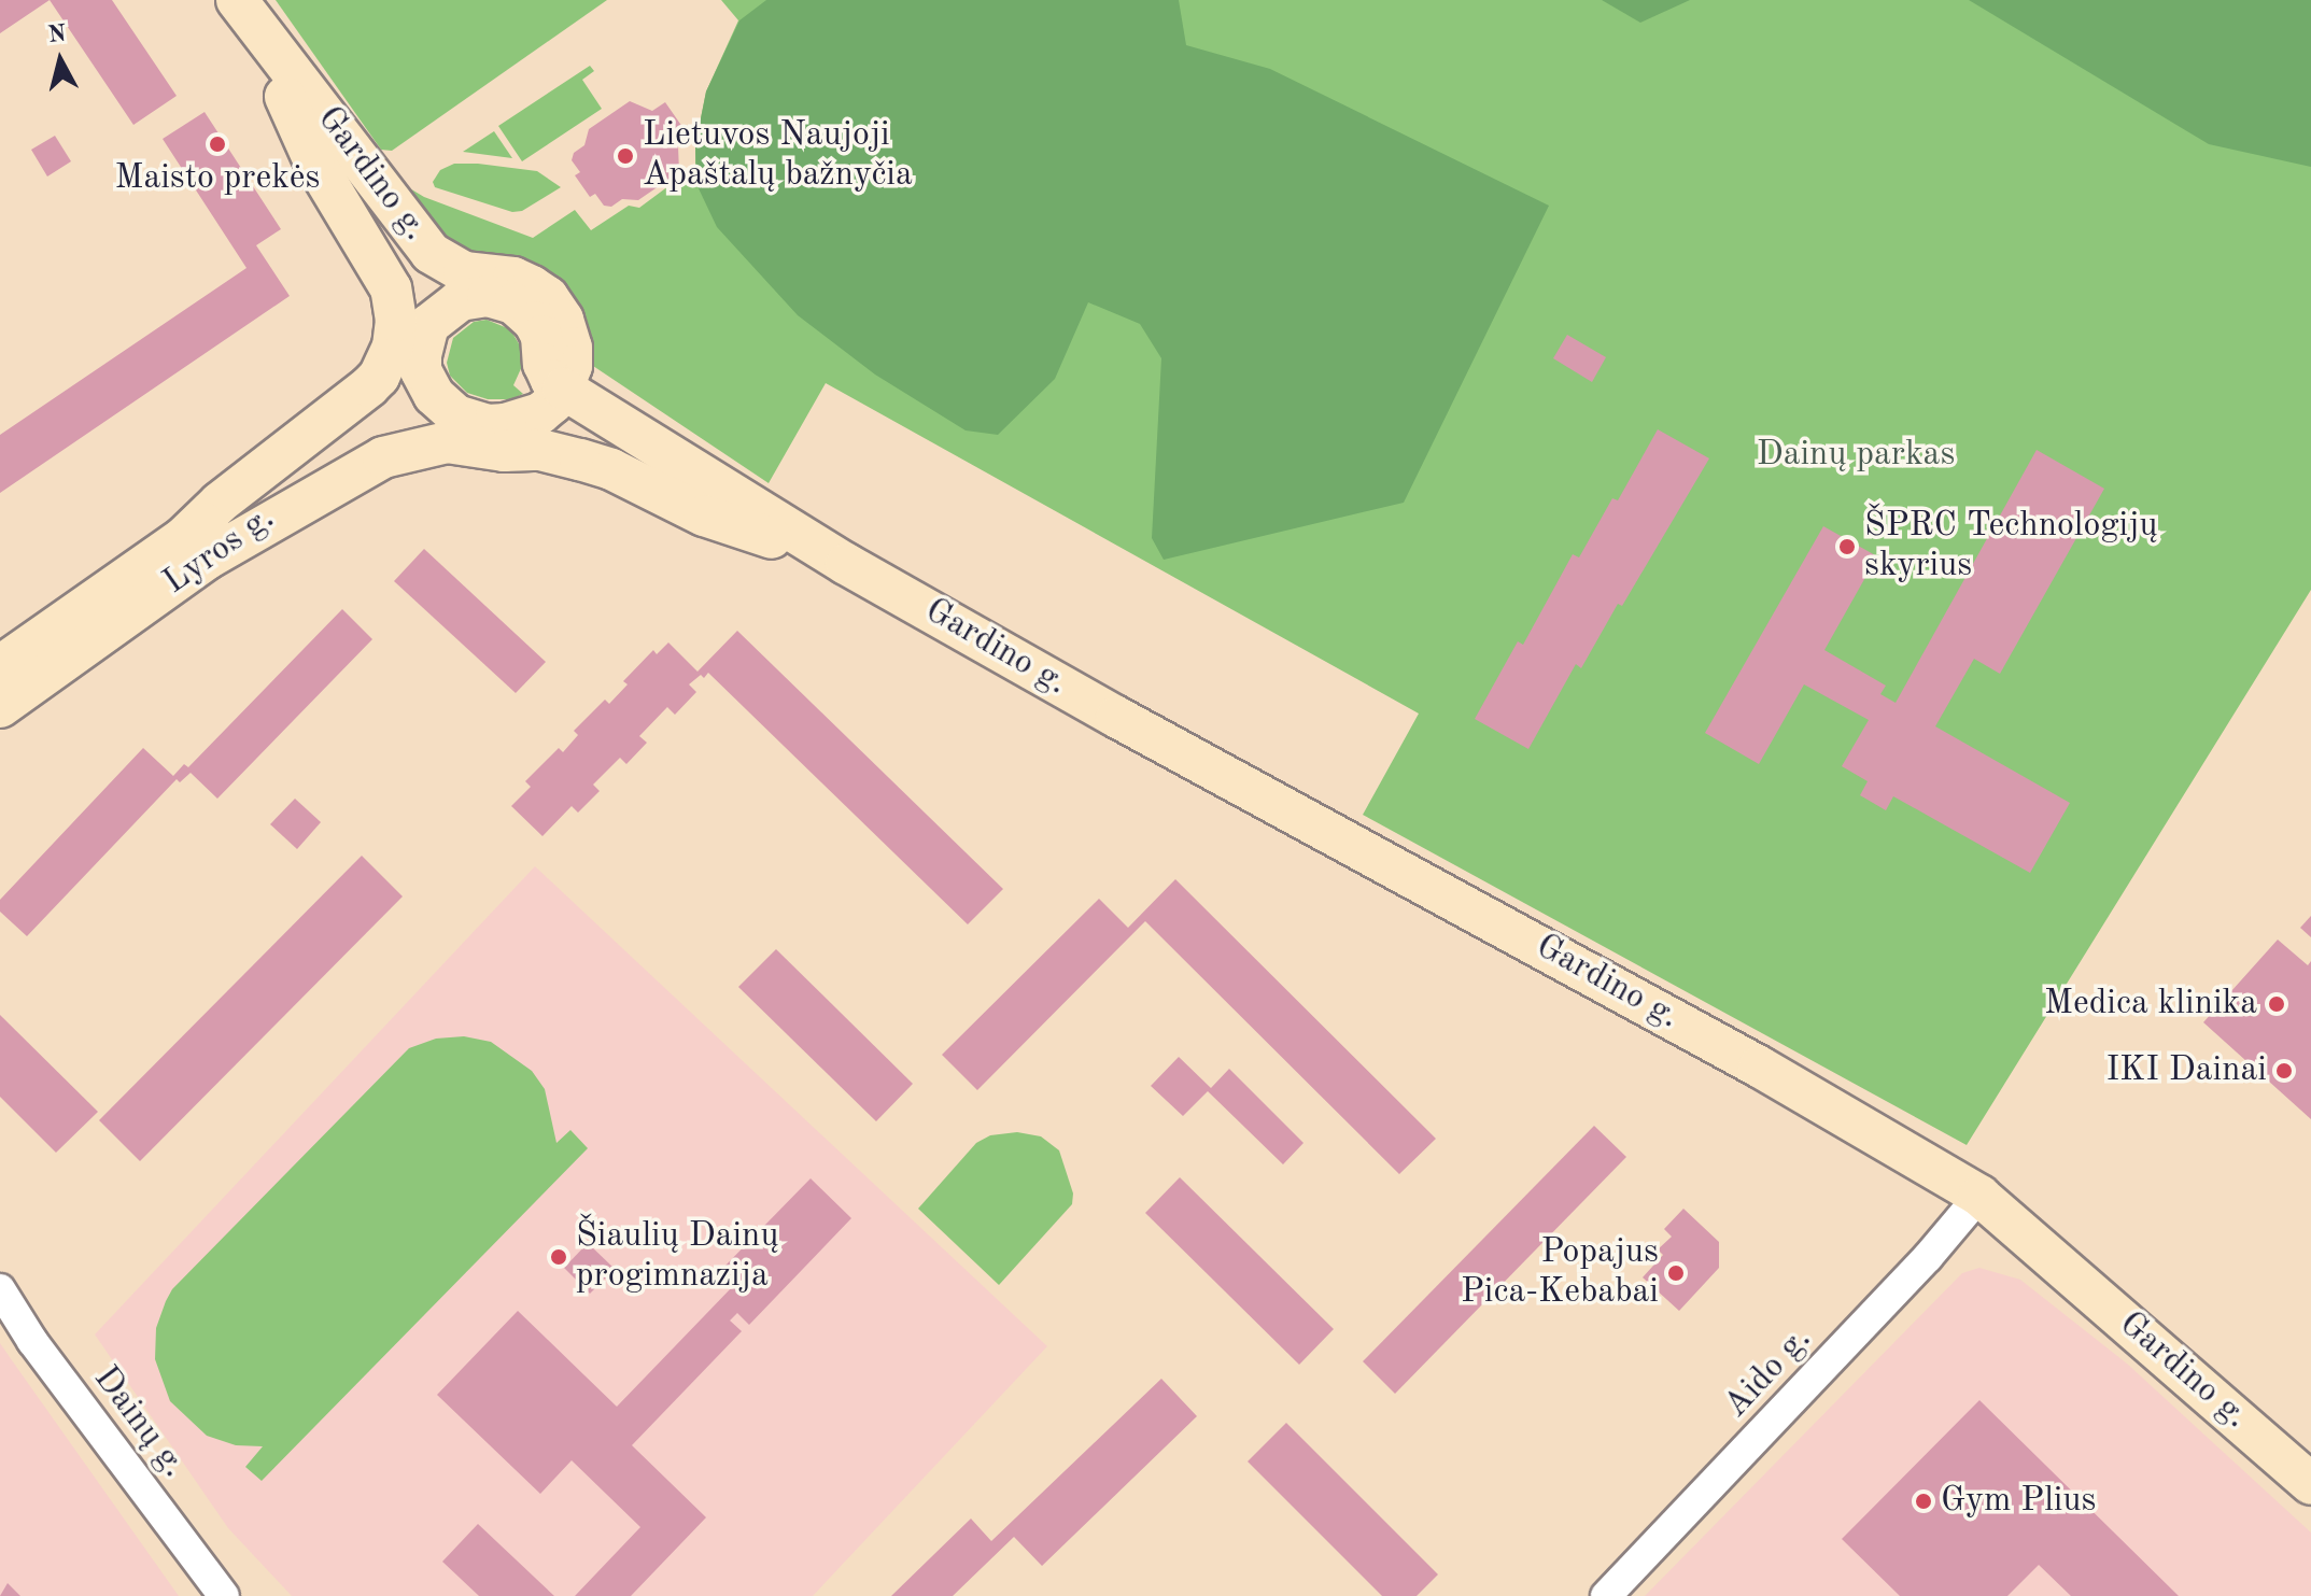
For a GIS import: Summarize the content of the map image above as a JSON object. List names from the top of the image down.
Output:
{
  "streets": {
    "main road": ["Gardino g.", "Lyros g."],
    "street": ["Aido g.", "Dainų g."]
  },
  "crossings": [
    ["Gardino g.", "Lyros g."],
    ["Gardino g.", "Aido g."]
  ],
  "parks": ["Dainų parkas"],
  "places": [
    "Maisto prekės",
    "Lietuvos Naujoji Apaštalų bažnyčia",
    "ŠPRC Technologijų skyrius",
    "Medica klinika",
    "IKI Dainai",
    "Šiaulių Dainų progimnazija",
    "Popajus Pica-Kebabai",
    "Gym Plius"
  ],
  "north": "top"
}
